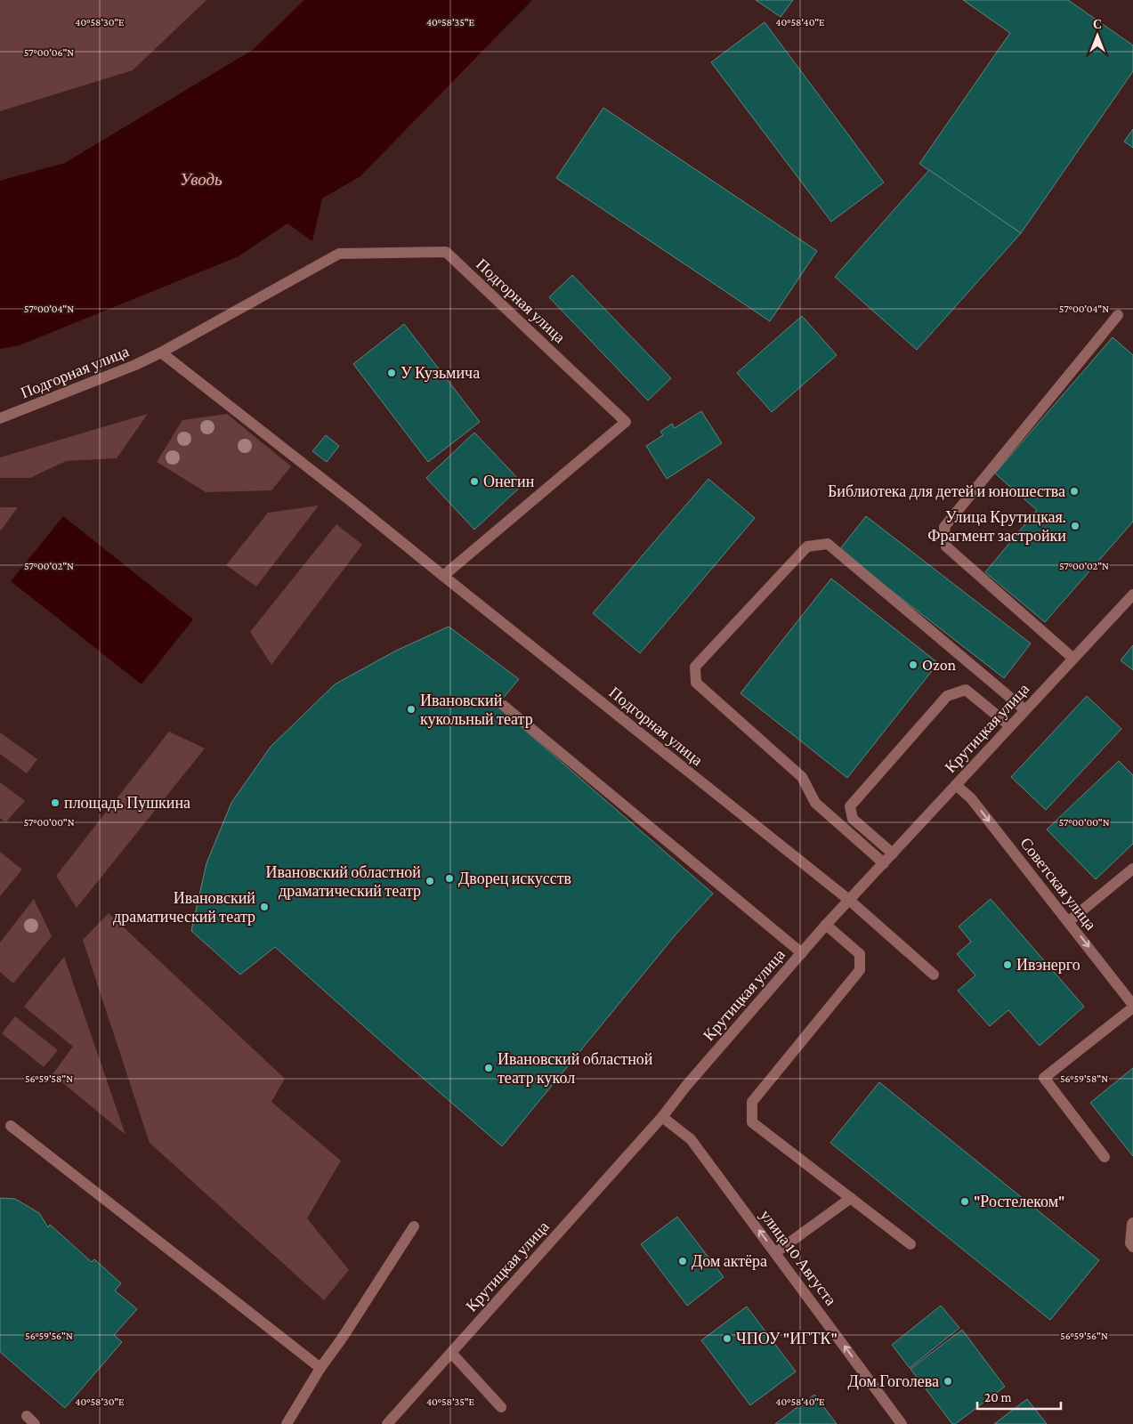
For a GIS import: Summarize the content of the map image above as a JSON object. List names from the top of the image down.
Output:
{
  "streets": {
    "street": [
      "Подгорная улица",
      "Крутицкая улица",
      "Советская улица",
      "улица 10 Августа"
    ]
  },
  "crossings": [
    ["Подгорная улица", "Крутицкая улица"],
    ["Крутицкая улица", "Советская улица"],
    ["Крутицкая улица", "улица 10 Августа"]
  ],
  "one_way": ["Советская улица", "улица 10 Августа"],
  "water": ["Уводь"],
  "places": [
    "У Кузьмича",
    "Онегин",
    "Библиотека для детей и юношества",
    "Улица Крутицкая. Фрагмент застройки",
    "Ozon",
    "Ивановский кукольный театр",
    "площадь Пушкина",
    "Дворец искусств",
    "Ивановский областной драматический театр",
    "Ивановский драматический театр",
    "Ивэнерго",
    "Ивановский областной театр кукол",
    "\"Ростелеком\"",
    "Дом актёра",
    "ЧПОУ \"ИГТК\"",
    "Дом Гоголева"
  ],
  "scale_bar": "20 m",
  "north": "top",
  "coordinates": [
    "40°58'30\"E",
    "40°58'35\"E",
    "40°58'40\"E",
    "57°00'06\"N",
    "57°00'04\"N",
    "57°00'02\"N",
    "57°00'00\"N",
    "56°59'58\"N",
    "56°59'56\"N"
  ]
}
